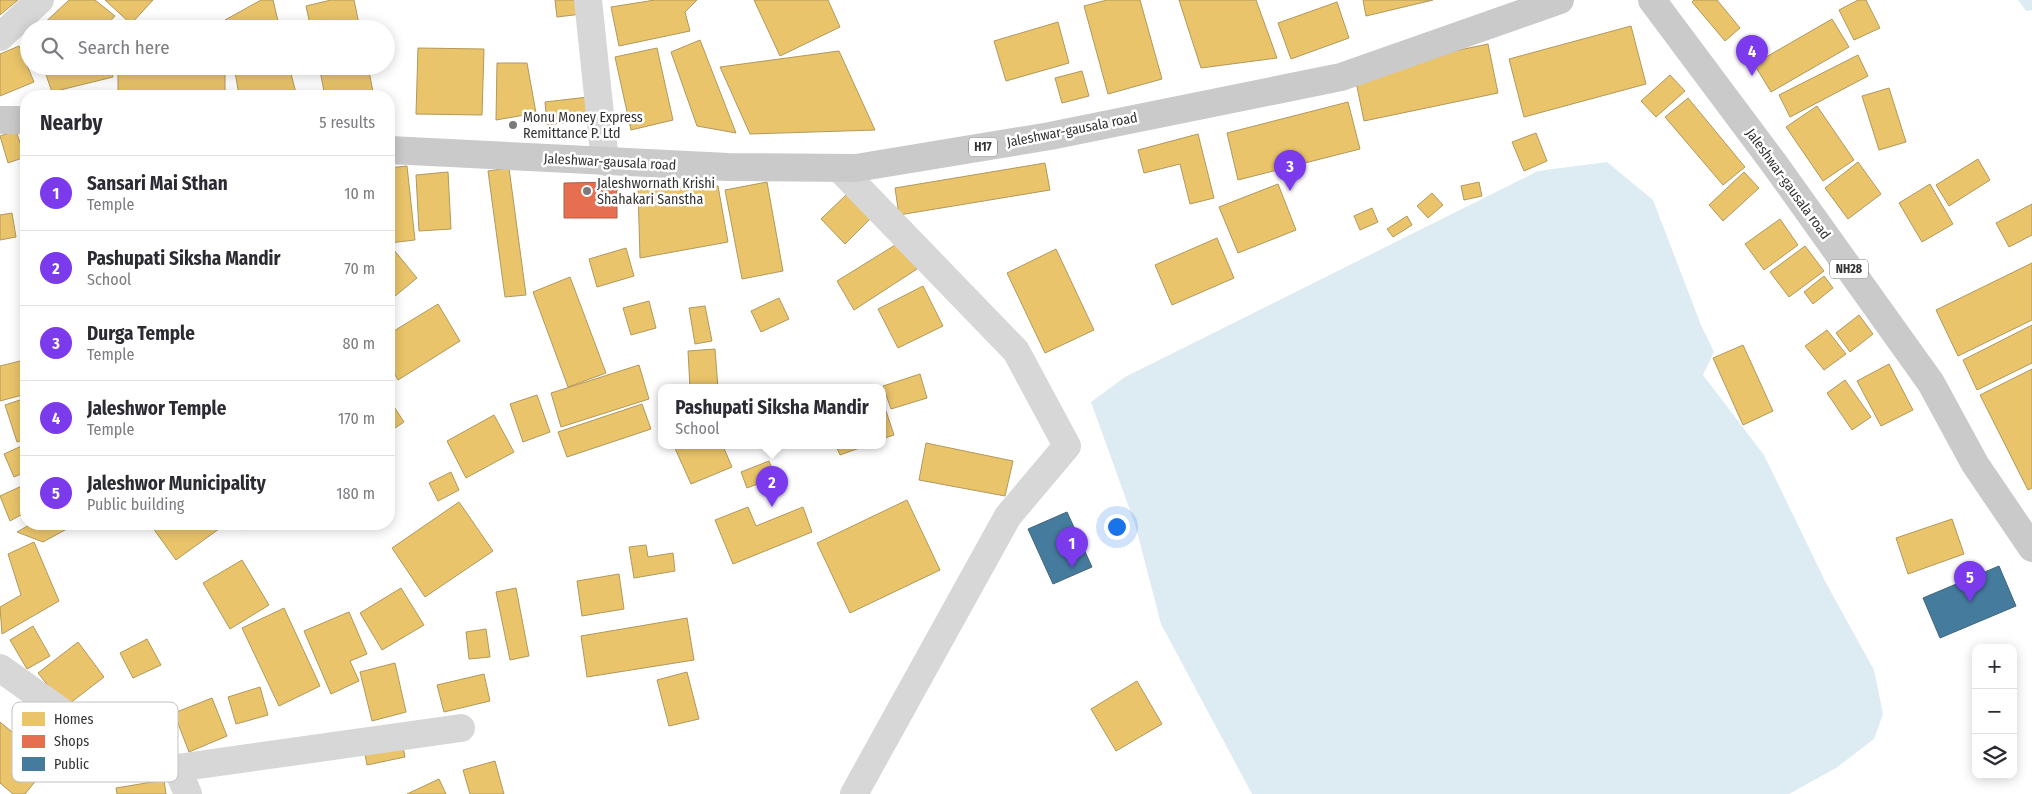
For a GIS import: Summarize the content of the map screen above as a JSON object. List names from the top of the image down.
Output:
{
  "streets": {
    "main road": ["Jaleshwar-gausala road", "H17", "NH28"]
  },
  "places": ["Monu Money Express Remittance P. Ltd", "Jaleshwornath Krishi Shahakari Sanstha"],
  "legend": ["Homes", "Shops", "Public"],
  "page": {
    "search": "Search here",
    "pins": [
      "4",
      "3",
      "2",
      "1",
      "5"
    ],
    "heading": ["Nearby", "5 results"],
    "list": [
      {
        "mark": "1",
        "name": "Sansari Mai Sthan",
        "note": "Temple",
        "value": "10 m"
      },
      {
        "mark": "2",
        "name": "Pashupati Siksha Mandir",
        "note": "School",
        "value": "70 m"
      },
      {
        "mark": "3",
        "name": "Durga Temple",
        "note": "Temple",
        "value": "80 m"
      },
      {
        "mark": "4",
        "name": "Jaleshwor Temple",
        "note": "Temple",
        "value": "170 m"
      },
      {
        "mark": "5",
        "name": "Jaleshwor Municipality",
        "note": "Public building",
        "value": "180 m"
      }
    ],
    "popup": ["Pashupati Siksha Mandir", "School"],
    "map_buttons": ["+", "−"]
  }
}
